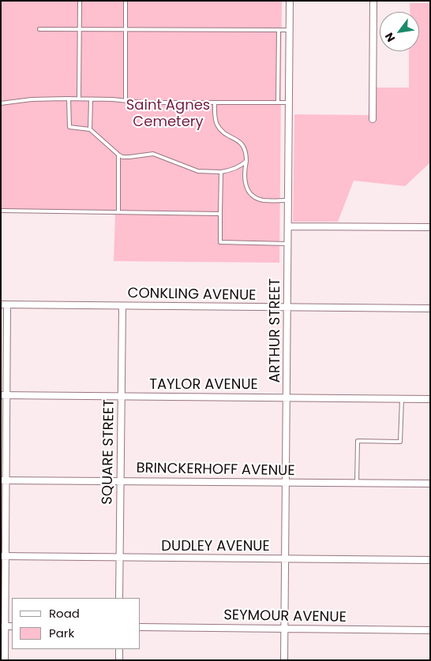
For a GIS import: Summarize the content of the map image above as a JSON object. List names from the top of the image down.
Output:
{
  "streets": {
    "street": [
      "CONKLING AVENUE",
      "ARTHUR STREET",
      "TAYLOR AVENUE",
      "SQUARE STREET",
      "BRINCKERHOFF AVENUE",
      "DUDLEY AVENUE",
      "SEYMOUR AVENUE"
    ]
  },
  "crossings": [
    ["CONKLING AVENUE", "ARTHUR STREET"],
    ["CONKLING AVENUE", "SQUARE STREET"],
    ["ARTHUR STREET", "TAYLOR AVENUE"],
    ["ARTHUR STREET", "BRINCKERHOFF AVENUE"],
    ["ARTHUR STREET", "DUDLEY AVENUE"],
    ["ARTHUR STREET", "SEYMOUR AVENUE"],
    ["TAYLOR AVENUE", "SQUARE STREET"],
    ["SQUARE STREET", "BRINCKERHOFF AVENUE"],
    ["SQUARE STREET", "DUDLEY AVENUE"]
  ],
  "parks": ["Saint Agnes Cemetery"],
  "legend": ["Road", "Park"],
  "north": "bottom left"
}
